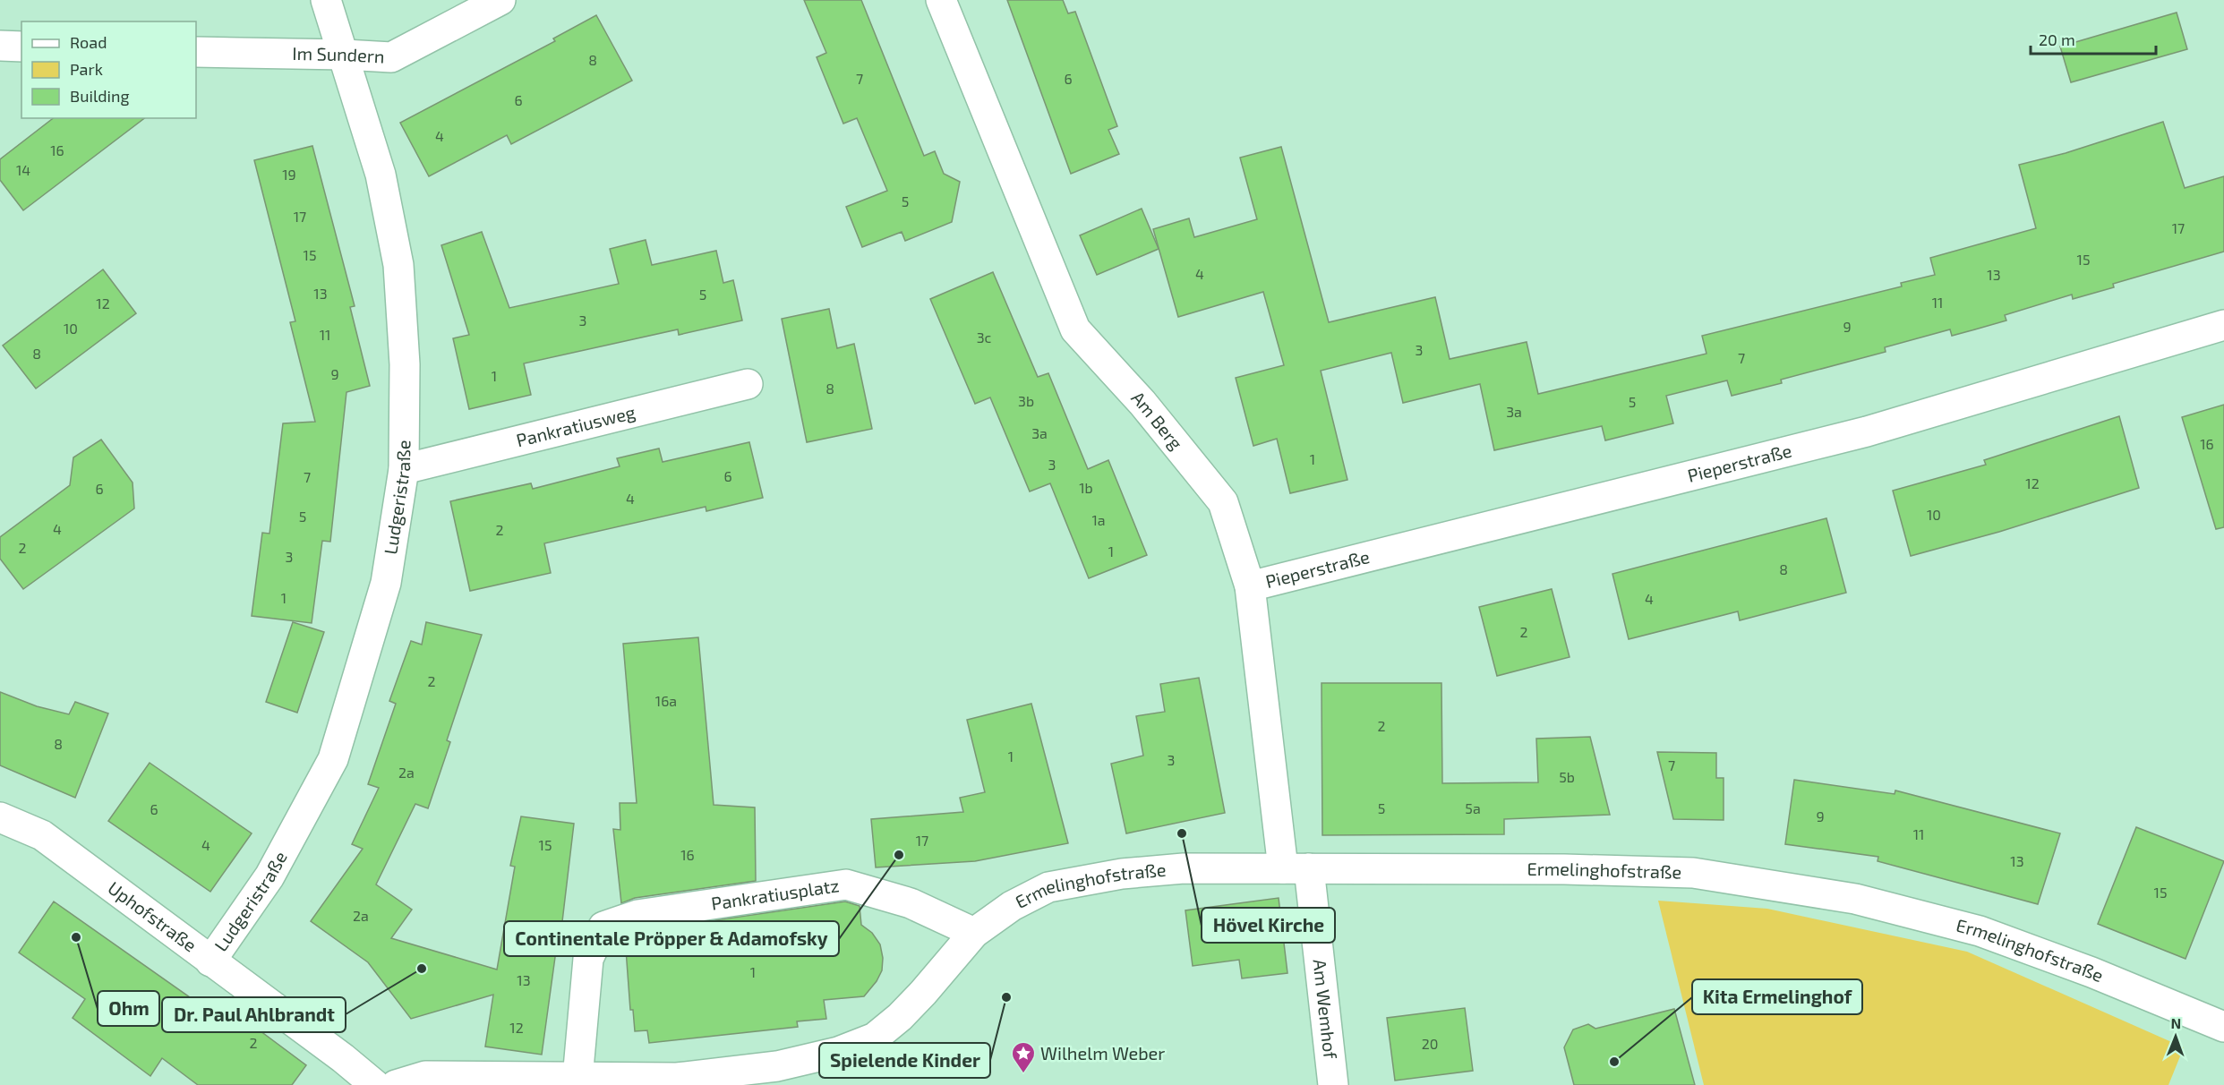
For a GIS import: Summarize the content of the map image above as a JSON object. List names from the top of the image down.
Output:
{
  "streets": {
    "street": [
      "Im Sundern",
      "Am Berg",
      "Pankratiusweg",
      "Pieperstraße",
      "Ludgeristraße",
      "Ermelinghofstraße",
      "Pankratiusplatz",
      "Uphofstraße",
      "Am Wemhof"
    ]
  },
  "crossings": [
    ["Im Sundern", "Ludgeristraße"],
    ["Am Berg", "Pieperstraße"],
    ["Am Berg", "Ermelinghofstraße"],
    ["Am Berg", "Am Wemhof"],
    ["Pankratiusweg", "Ludgeristraße"],
    ["Ludgeristraße", "Uphofstraße"],
    ["Ermelinghofstraße", "Pankratiusplatz"],
    ["Ermelinghofstraße", "Am Wemhof"]
  ],
  "places": {
    "other": [
      "Hövel Kirche",
      "Continentale Pröpper & Adamofsky",
      "Ohm",
      "Dr. Paul Ahlbrandt",
      "Spielende Kinder",
      "Kita Ermelinghof"
    ],
    "place": ["Wilhelm Weber"]
  },
  "house_numbers": [
    "8",
    "7",
    "6",
    "6",
    "4",
    "16",
    "14",
    "19",
    "5",
    "17",
    "17",
    "15",
    "15",
    "4",
    "13",
    "13",
    "5",
    "11",
    "12",
    "3",
    "9",
    "10",
    "11",
    "3c",
    "3",
    "8",
    "7",
    "9",
    "1",
    "8",
    "3b",
    "5",
    "3a",
    "3a",
    "16",
    "1",
    "3",
    "6",
    "7",
    "12",
    "1b",
    "6",
    "4",
    "10",
    "5",
    "1a",
    "4",
    "2",
    "2",
    "1",
    "3",
    "8",
    "1",
    "4",
    "2",
    "2",
    "16a",
    "2",
    "8",
    "1",
    "3",
    "7",
    "2a",
    "5b",
    "5",
    "5a",
    "6",
    "9",
    "11",
    "17",
    "4",
    "15",
    "16",
    "13",
    "15",
    "2a",
    "1",
    "13",
    "12",
    "2",
    "20"
  ],
  "legend": ["Road", "Park", "Building"],
  "scale_bar": "20 m",
  "north": "top"
}
